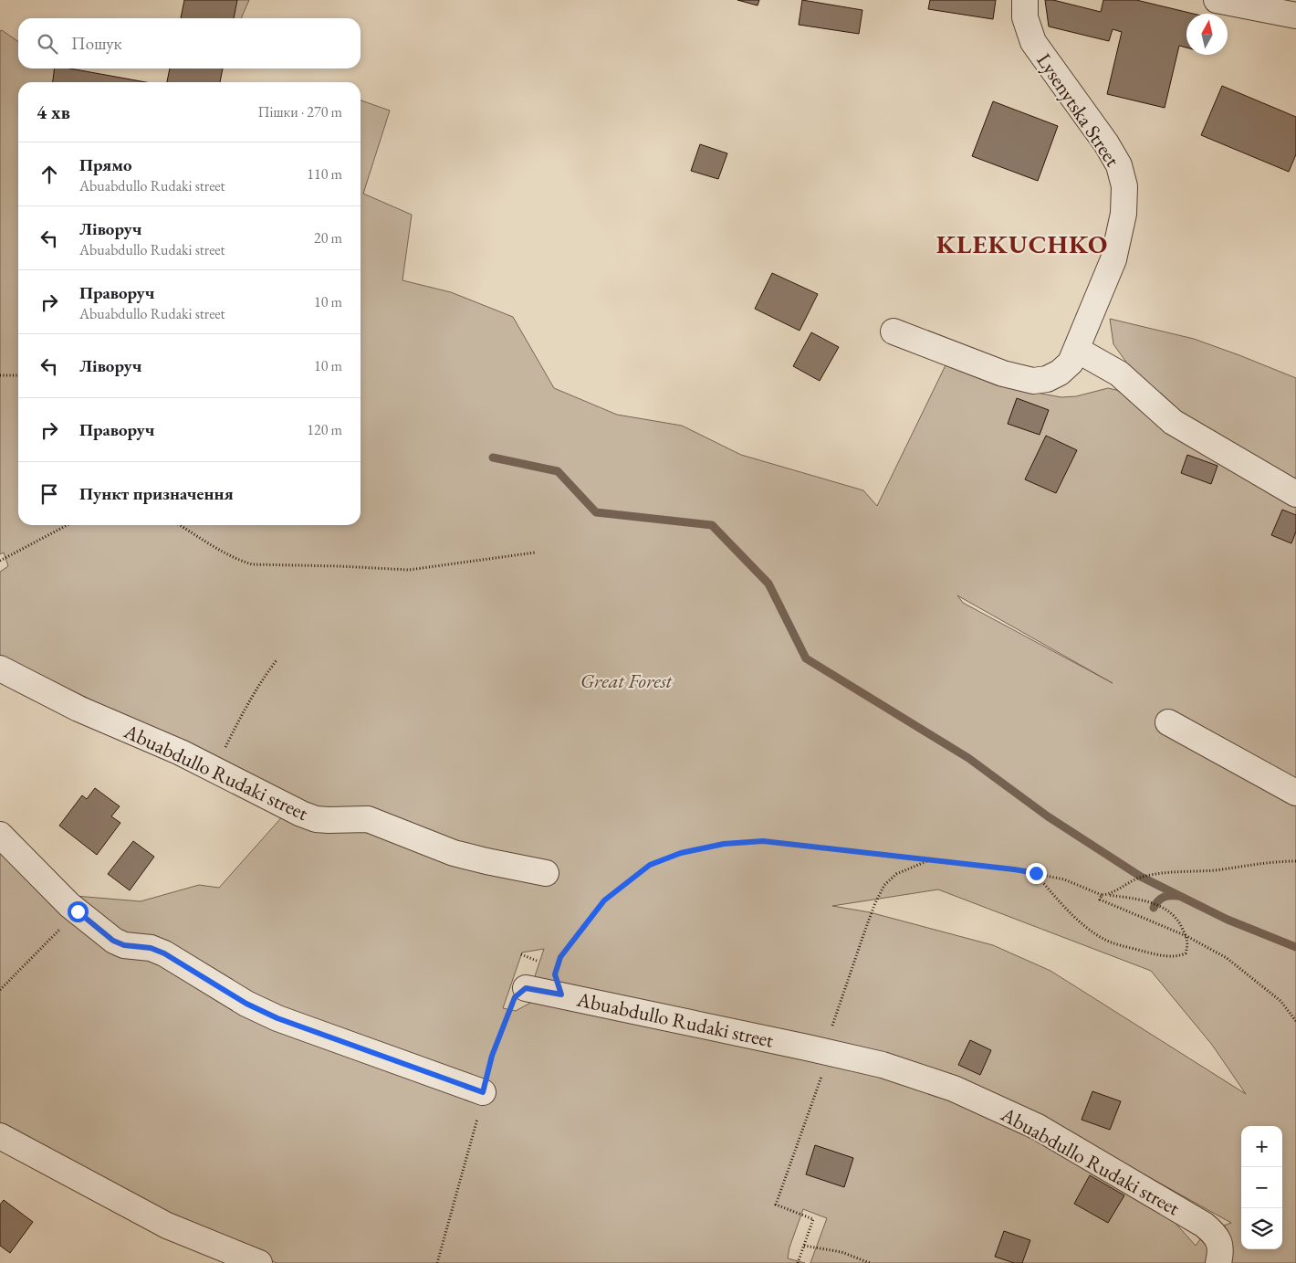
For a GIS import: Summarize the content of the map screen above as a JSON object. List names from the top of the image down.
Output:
{
  "streets": {
    "street": ["Lysenytska Street", "Abuabdullo Rudaki street"]
  },
  "districts": ["KLEKUCHKO"],
  "parks": ["Great Forest"],
  "north": "top",
  "page": {
    "search": "Пошук",
    "heading": ["4 хв", "Пішки · 270 m"],
    "list": [
      ["Прямо", "Abuabdullo Rudaki street", "110 m"],
      ["Ліворуч", "Abuabdullo Rudaki street", "20 m"],
      ["Праворуч", "Abuabdullo Rudaki street", "10 m"],
      ["Ліворуч", "10 m"],
      ["Праворуч", "120 m"],
      "Пункт призначення"
    ],
    "map_buttons": ["+", "−"]
  }
}
